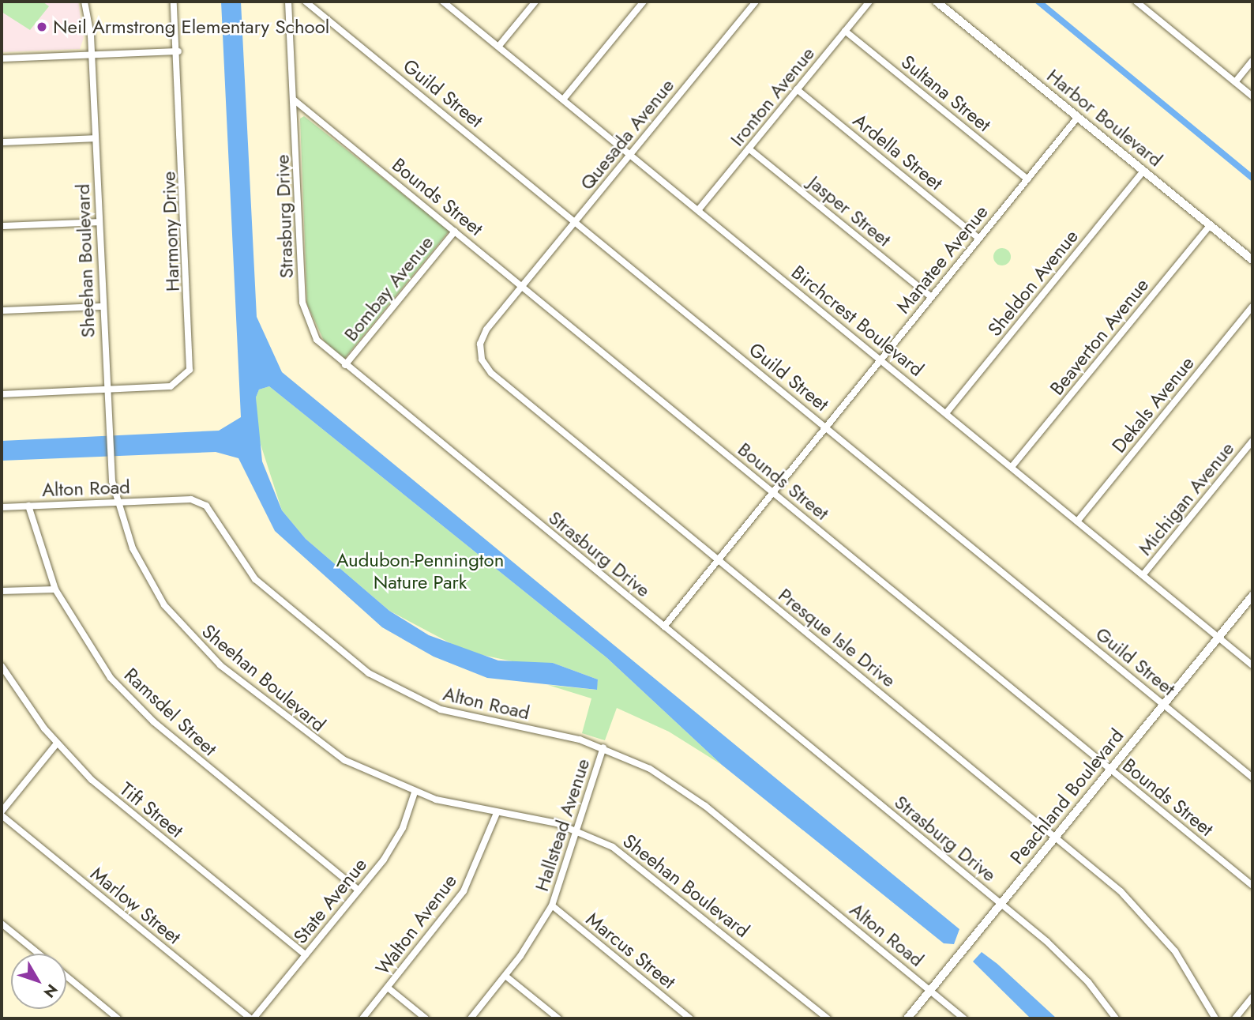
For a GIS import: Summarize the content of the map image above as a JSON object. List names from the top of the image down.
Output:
{
  "streets": {
    "street": [
      "Guild Street",
      "Sultana Street",
      "Ironton Avenue",
      "Harbor Boulevard",
      "Quesada Avenue",
      "Ardella Street",
      "Bounds Street",
      "Jasper Street",
      "Strasburg Drive",
      "Harmony Drive",
      "Manatee Avenue",
      "Sheehan Boulevard",
      "Sheldon Avenue",
      "Bombay Avenue",
      "Birchcrest Boulevard",
      "Beaverton Avenue",
      "Dekals Avenue",
      "Alton Road",
      "Michigan Avenue",
      "Presque Isle Drive",
      "Ramsdel Street",
      "Peachland Boulevard",
      "Tift Street",
      "Hallstead Avenue",
      "State Avenue",
      "Marlow Street",
      "Walton Avenue",
      "Marcus Street"
    ]
  },
  "crossings": [
    ["Guild Street", "Quesada Avenue"],
    ["Guild Street", "Manatee Avenue"],
    ["Guild Street", "Peachland Boulevard"],
    ["Sultana Street", "Ironton Avenue"],
    ["Sultana Street", "Manatee Avenue"],
    ["Ironton Avenue", "Ardella Street"],
    ["Ironton Avenue", "Jasper Street"],
    ["Ironton Avenue", "Birchcrest Boulevard"],
    ["Harbor Boulevard", "Manatee Avenue"],
    ["Harbor Boulevard", "Sheldon Avenue"],
    ["Harbor Boulevard", "Beaverton Avenue"],
    ["Quesada Avenue", "Bounds Street"],
    ["Quesada Avenue", "Birchcrest Boulevard"],
    ["Quesada Avenue", "Presque Isle Drive"],
    ["Ardella Street", "Manatee Avenue"],
    ["Bounds Street", "Strasburg Drive"],
    ["Bounds Street", "Manatee Avenue"],
    ["Bounds Street", "Bombay Avenue"],
    ["Bounds Street", "Presque Isle Drive"],
    ["Bounds Street", "Peachland Boulevard"],
    ["Jasper Street", "Manatee Avenue"],
    ["Strasburg Drive", "Manatee Avenue"],
    ["Strasburg Drive", "Bombay Avenue"],
    ["Strasburg Drive", "Peachland Boulevard"],
    ["Harmony Drive", "Sheehan Boulevard"],
    ["Manatee Avenue", "Birchcrest Boulevard"],
    ["Manatee Avenue", "Presque Isle Drive"],
    ["Sheehan Boulevard", "Alton Road"],
    ["Sheehan Boulevard", "Hallstead Avenue"],
    ["Sheehan Boulevard", "State Avenue"],
    ["Sheehan Boulevard", "Walton Avenue"],
    ["Sheldon Avenue", "Birchcrest Boulevard"],
    ["Birchcrest Boulevard", "Beaverton Avenue"],
    ["Birchcrest Boulevard", "Dekals Avenue"],
    ["Birchcrest Boulevard", "Michigan Avenue"],
    ["Birchcrest Boulevard", "Peachland Boulevard"],
    ["Alton Road", "Ramsdel Street"],
    ["Alton Road", "Peachland Boulevard"],
    ["Alton Road", "Hallstead Avenue"],
    ["Presque Isle Drive", "Peachland Boulevard"],
    ["Ramsdel Street", "State Avenue"],
    ["Tift Street", "State Avenue"],
    ["Hallstead Avenue", "Marcus Street"],
    ["State Avenue", "Marlow Street"]
  ],
  "parks": ["Audubon-Pennington Nature Park"],
  "places": ["Neil Armstrong Elementary School"],
  "north": "bottom right"
}
